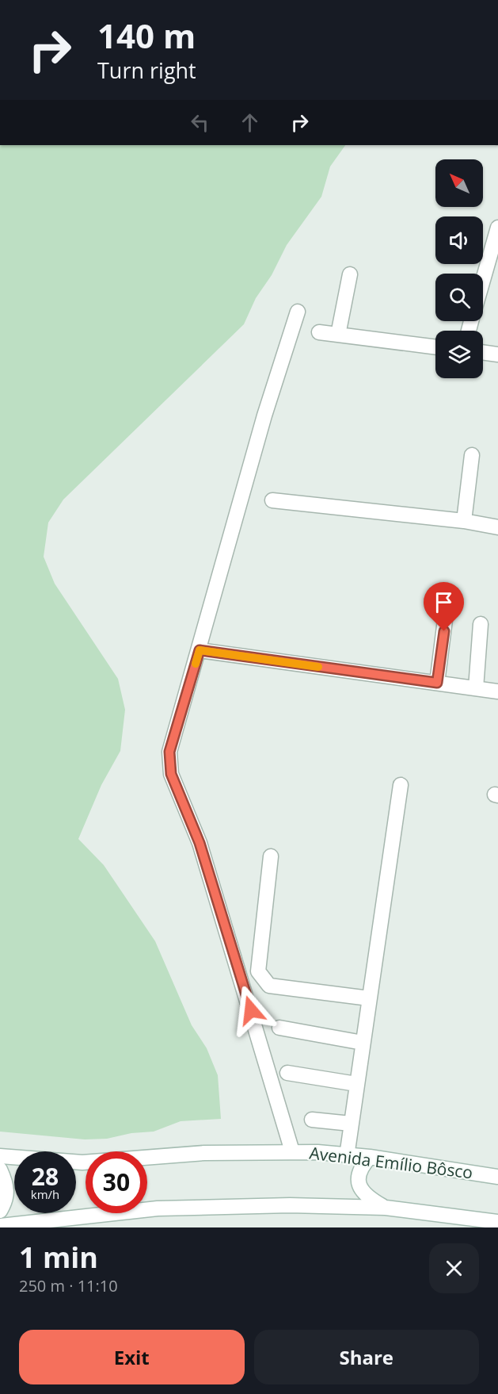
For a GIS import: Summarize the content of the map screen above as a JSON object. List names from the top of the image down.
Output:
{
  "streets": {
    "street": ["Avenida Emílio Bôsco"]
  },
  "north": "top left",
  "page": {
    "turn": ["140 m", "Turn right"],
    "speed": "28 km/h",
    "limit": "30",
    "heading": ["1 min", "250 m · 11:10"],
    "buttons": ["Exit", "Share"]
  }
}
